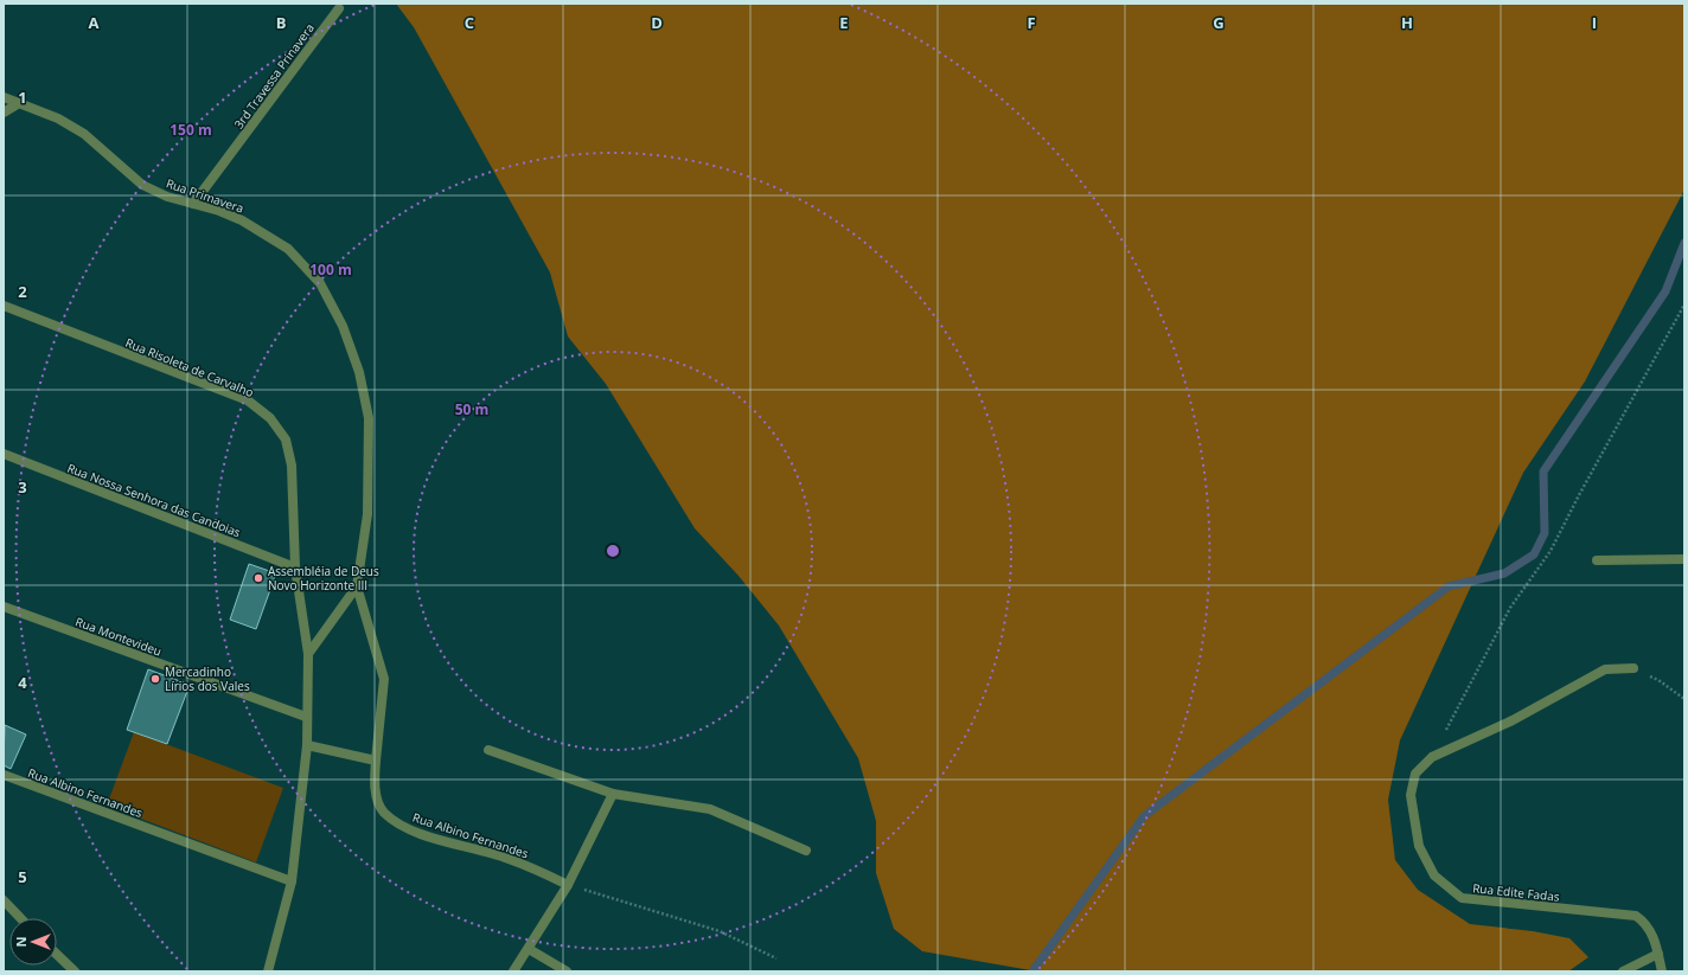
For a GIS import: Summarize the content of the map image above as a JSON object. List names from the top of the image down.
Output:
{
  "streets": {
    "street": [
      "3rd Travessa Prinavera",
      "Rua Primavera",
      "Rua Risoleta de Carvalho",
      "Rua Nossa Senhora das Candoias",
      "Rua Montevideu",
      "Rua Albino Fernandes",
      "Rua Edite Fadas"
    ]
  },
  "crossings": [
    ["3rd Travessa Prinavera", "Rua Primavera"],
    ["Rua Primavera", "Rua Risoleta de Carvalho"],
    ["Rua Primavera", "Rua Albino Fernandes"],
    ["Rua Risoleta de Carvalho", "Rua Nossa Senhora das Candoias"]
  ],
  "places": ["Assembléia de Deus Novo Horizonte III", "Mercadinho Lírios dos Vales"],
  "north": "left",
  "grid": {
    "columns": [
      "A",
      "B",
      "C",
      "D",
      "E",
      "F",
      "G",
      "H",
      "I"
    ],
    "rows": [
      "1",
      "2",
      "3",
      "4",
      "5"
    ]
  },
  "rings": ["150 m", "100 m", "50 m"]
}
